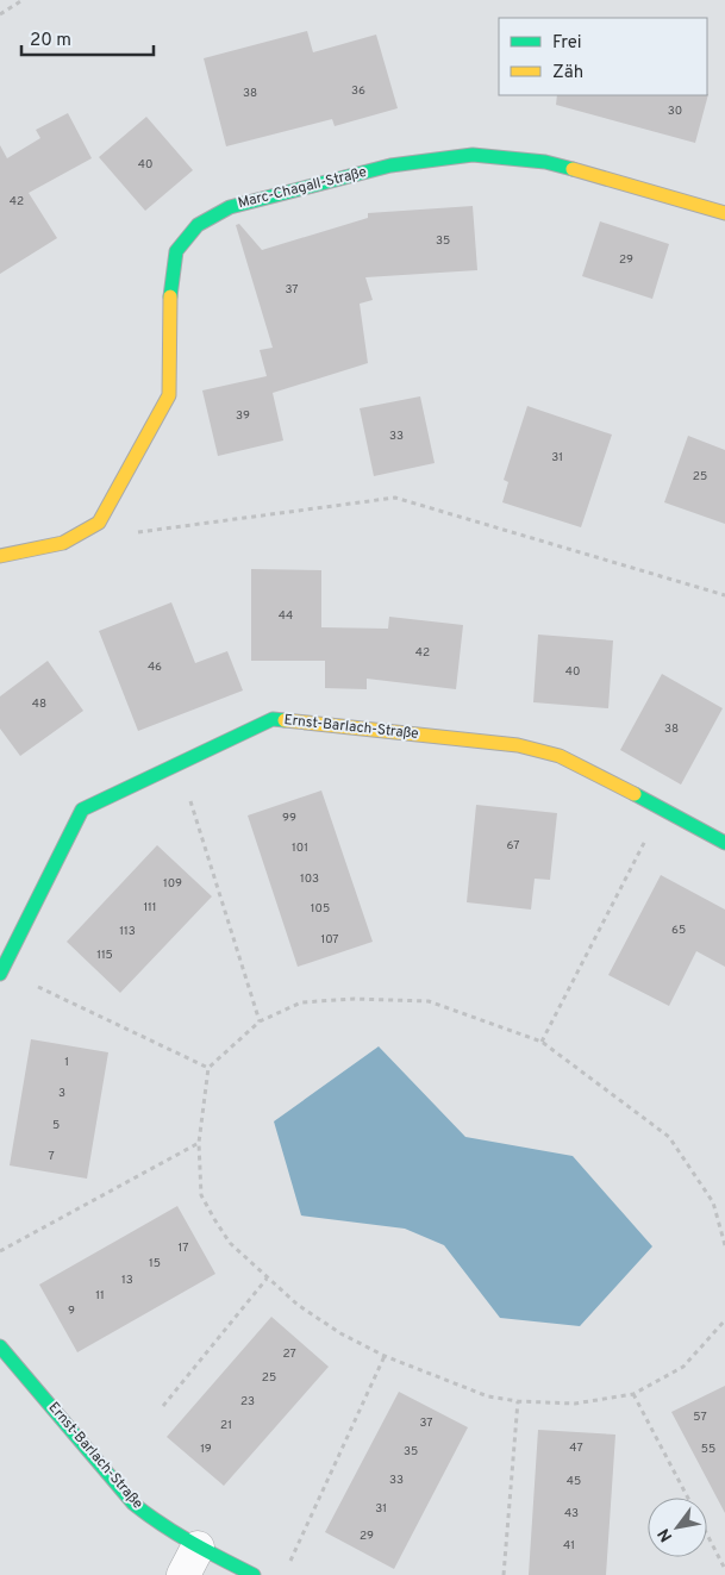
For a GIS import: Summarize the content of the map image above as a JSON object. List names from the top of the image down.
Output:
{
  "streets": {
    "street": ["Marc-Chagall-Straße", "Ernst-Barlach-Straße"]
  },
  "house_numbers": [
    "36",
    "38",
    "30",
    "40",
    "42",
    "35",
    "29",
    "37",
    "39",
    "33",
    "31",
    "25",
    "44",
    "42",
    "46",
    "40",
    "48",
    "38",
    "99",
    "67",
    "101",
    "103",
    "109",
    "111",
    "105",
    "65",
    "113",
    "107",
    "115",
    "1",
    "3",
    "5",
    "7",
    "17",
    "15",
    "13",
    "11",
    "9",
    "27",
    "25",
    "23",
    "57",
    "37",
    "21",
    "47",
    "19",
    "55",
    "35",
    "33",
    "45",
    "31",
    "43",
    "29",
    "41"
  ],
  "legend": ["Frei", "Zäh"],
  "scale_bar": "20 m",
  "north": "bottom left"
}
